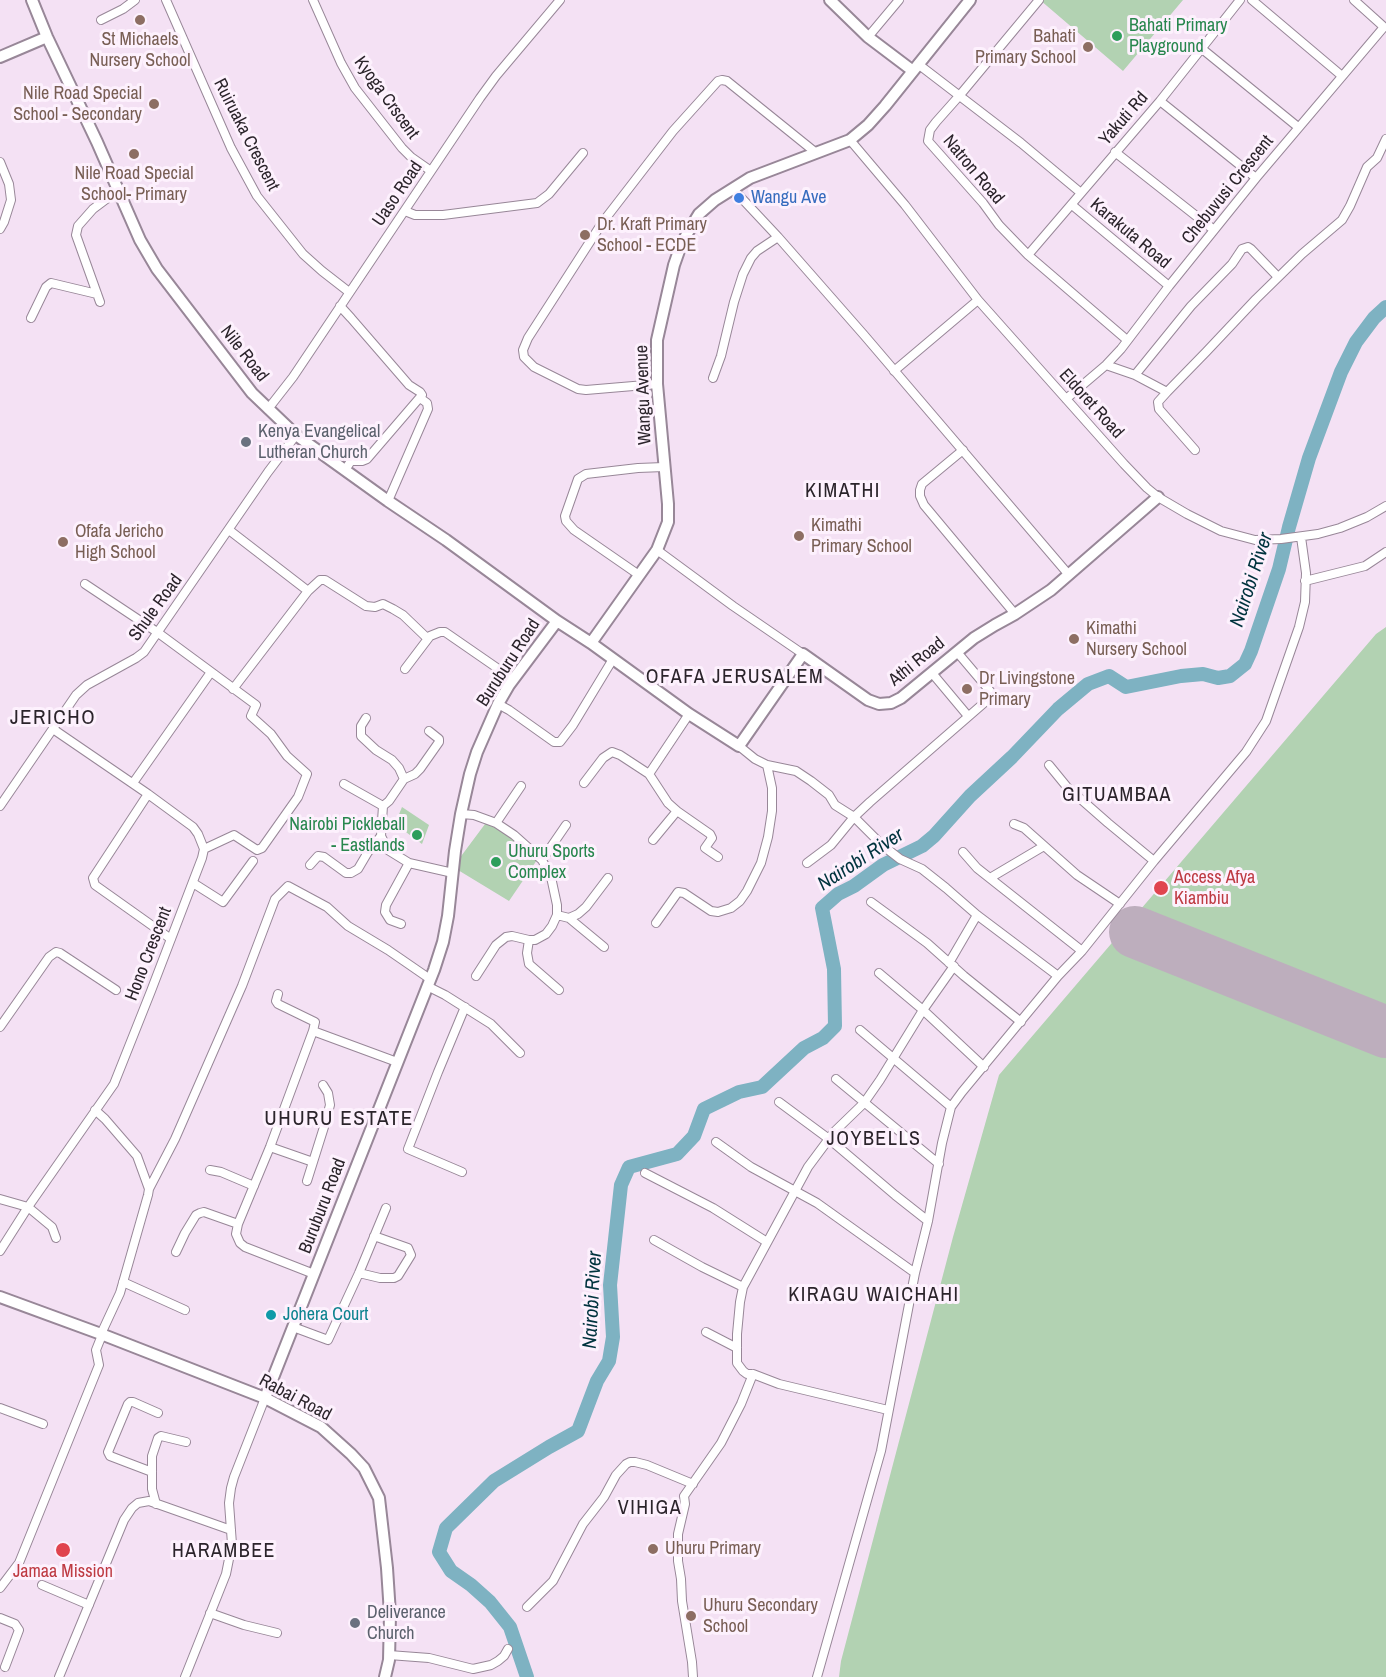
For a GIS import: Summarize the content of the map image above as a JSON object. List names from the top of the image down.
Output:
{
  "streets": {
    "street": [
      "Kyoga Crscent",
      "Yakuti Rd",
      "Ruiruaka Crescent",
      "Natron Road",
      "Chebuvusi Crescent",
      "Uaso Road",
      "Karakuta Road",
      "Nile Road",
      "Wangu Avenue",
      "Eldoret Road",
      "Shule Road",
      "Athi Road",
      "Buruburu Road",
      "Hono Crescent",
      "Rabai Road"
    ]
  },
  "crossings": [
    ["Kyoga Crscent", "Uaso Road"],
    ["Yakuti Rd", "Natron Road"],
    ["Yakuti Rd", "Karakuta Road"],
    ["Ruiruaka Crescent", "Uaso Road"],
    ["Natron Road", "Chebuvusi Crescent"],
    ["Chebuvusi Crescent", "Karakuta Road"],
    ["Chebuvusi Crescent", "Eldoret Road"],
    ["Uaso Road", "Nile Road"],
    ["Nile Road", "Wangu Avenue"],
    ["Nile Road", "Shule Road"],
    ["Nile Road", "Buruburu Road"],
    ["Wangu Avenue", "Eldoret Road"],
    ["Wangu Avenue", "Athi Road"],
    ["Eldoret Road", "Athi Road"],
    ["Buruburu Road", "Rabai Road"]
  ],
  "districts": [
    "KIMATHI",
    "OFAFA JERUSALEM",
    "JERICHO",
    "GITUAMBAA",
    "UHURU ESTATE",
    "JOYBELLS",
    "KIRAGU WAICHAHI",
    "VIHIGA",
    "HARAMBEE"
  ],
  "water": ["Nairobi River"],
  "places": [
    "St Michaels Nursery School",
    "Bahati Primary Playground",
    "Bahati Primary School",
    "Nile Road Special School - Secondary",
    "Nile Road Special School- Primary",
    "Wangu Ave",
    "Dr. Kraft Primary School - ECDE",
    "Kenya Evangelical Lutheran Church",
    "Kimathi Primary School",
    "Ofafa Jericho High School",
    "Kimathi Nursery School",
    "Dr Livingstone Primary",
    "Nairobi Pickleball - Eastlands",
    "Uhuru Sports Complex",
    "Access Afya Kiambiu",
    "Johera Court",
    "Uhuru Primary",
    "Jamaa Mission",
    "Uhuru Secondary School",
    "Deliverance Church"
  ]
}
